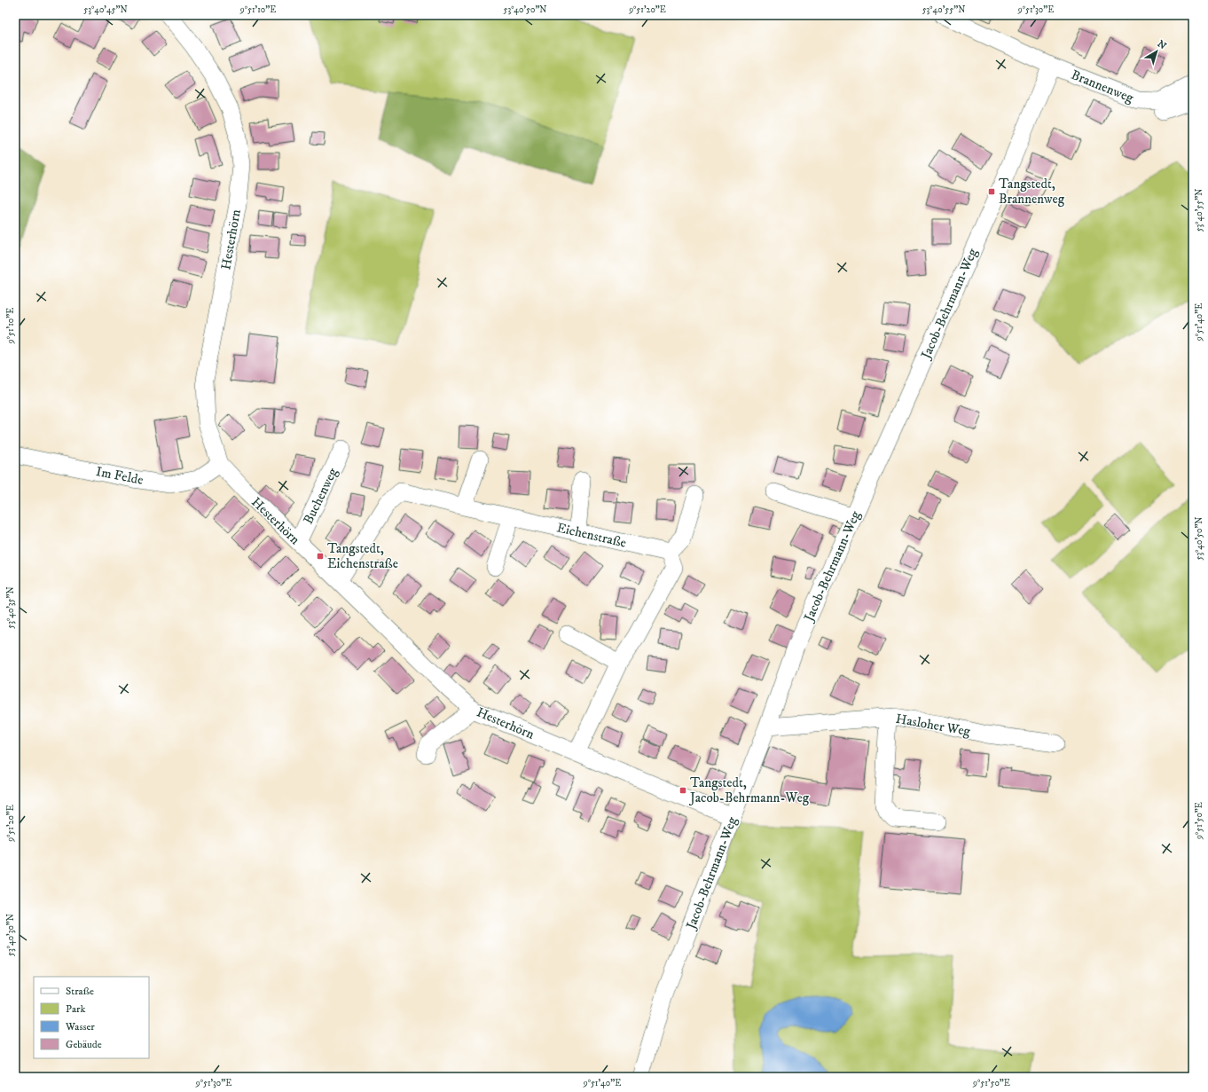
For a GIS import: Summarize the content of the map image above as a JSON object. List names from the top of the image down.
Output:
{
  "streets": {
    "street": [
      "Brannenweg",
      "Hesterhörn",
      "Jacob-Behrmann-Weg",
      "Im Felde",
      "Buchenweg",
      "Eichenstraße",
      "Hasloher Weg"
    ]
  },
  "crossings": [
    ["Brannenweg", "Jacob-Behrmann-Weg"],
    ["Hesterhörn", "Jacob-Behrmann-Weg"],
    ["Hesterhörn", "Im Felde"],
    ["Hesterhörn", "Buchenweg"],
    ["Hesterhörn", "Eichenstraße"],
    ["Jacob-Behrmann-Weg", "Hasloher Weg"]
  ],
  "places": {
    "transit": ["Tangstedt, Brannenweg", "Tangstedt, Eichenstraße", "Tangstedt, Jacob-Behrmann-Weg"]
  },
  "legend": [
    "Straße",
    "Park",
    "Wasser",
    "Gebäude"
  ],
  "north": "top right",
  "coordinates": [
    "53°40'45\"N",
    "9°51'10\"E",
    "53°40'50\"N",
    "9°51'20\"E",
    "53°40'55\"N",
    "9°51'30\"E",
    "9°51'40\"E",
    "53°40'35\"N",
    "9°51'50\"E",
    "53°40'30\"N"
  ]
}
